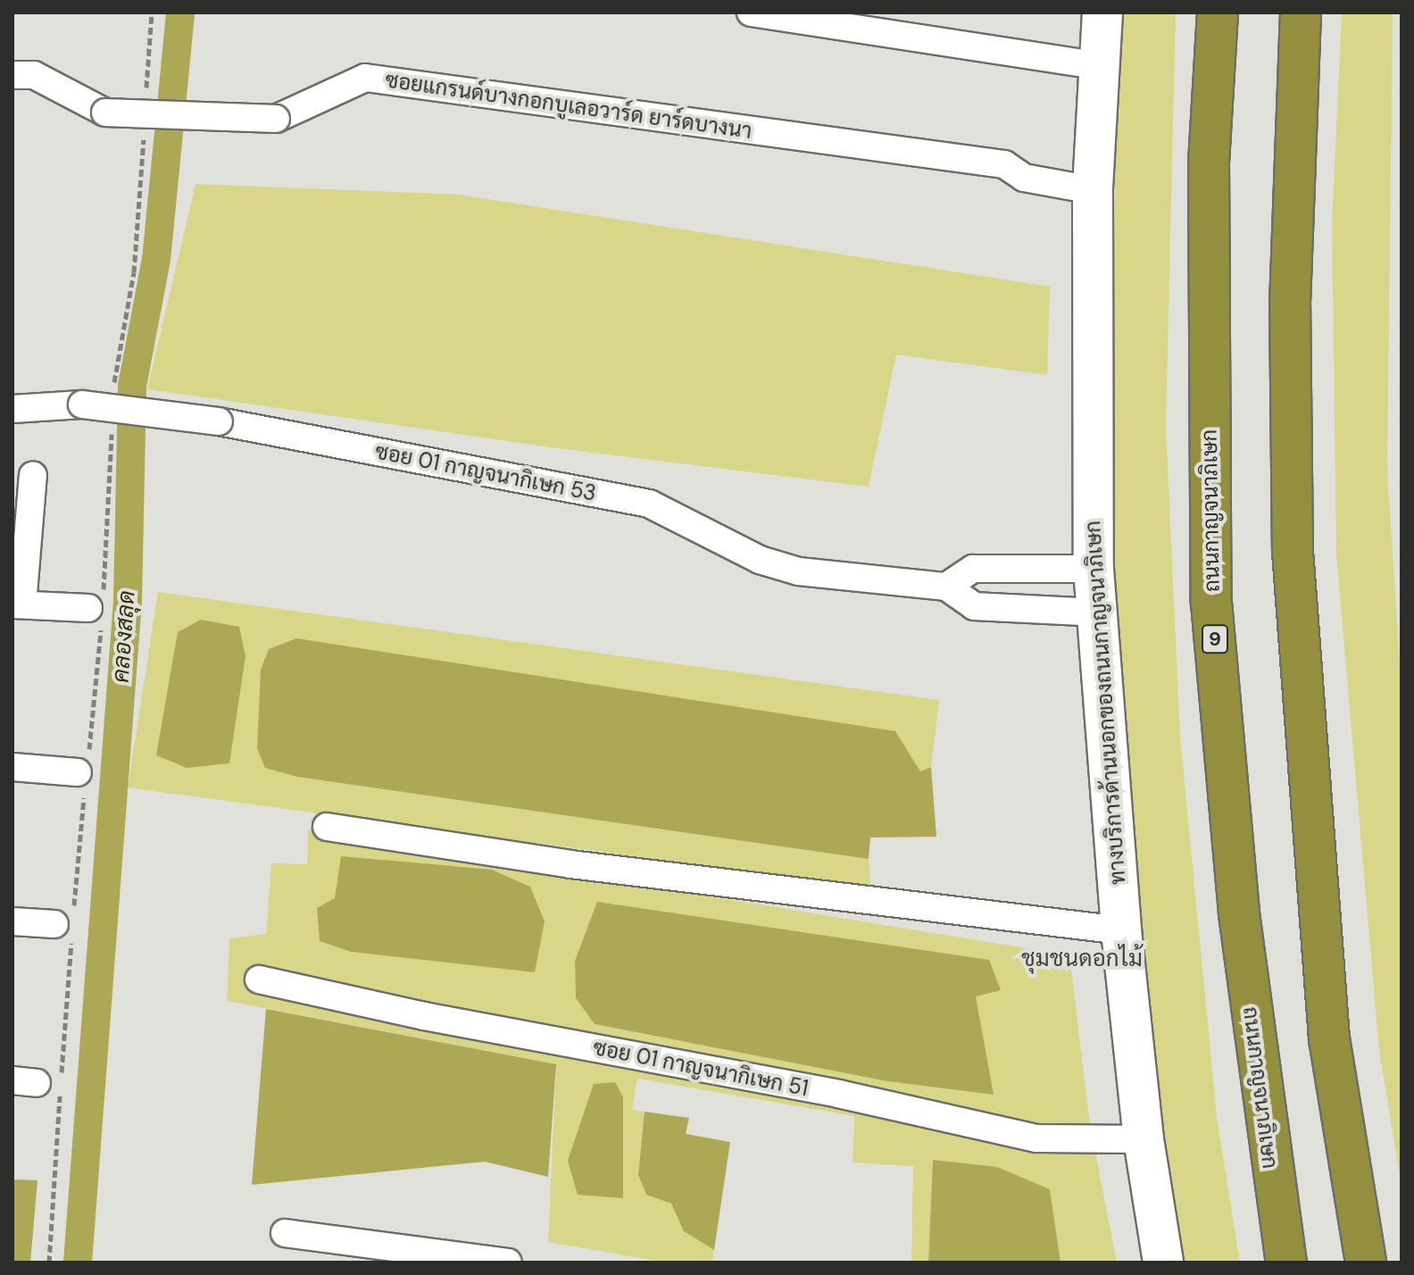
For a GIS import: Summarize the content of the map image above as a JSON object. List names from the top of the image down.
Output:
{
  "streets": {
    "highway": ["ถนนกาญจนาภิเษก", "9"],
    "main road": ["ทางบริการด้านนอกของถนนกาญจนาภิเษก"],
    "street": ["ซอยแกรนด์บางกอกบูเลอวาร์ด ยาร์ดบางนา", "ซอย 01 กาญจนากิเษก 53", "ซอย 01 กาญจนากิเษก 51"]
  },
  "crossings": [
    ["ซอยแกรนด์บางกอกบูเลอวาร์ด ยาร์ดบางนา", "ทางบริการด้านนอกของถนนกาญจนาภิเษก"],
    ["ซอย 01 กาญจนากิเษก 53", "ทางบริการด้านนอกของถนนกาญจนาภิเษก"],
    ["ทางบริการด้านนอกของถนนกาญจนาภิเษก", "ซอย 01 กาญจนากิเษก 51"]
  ],
  "districts": ["ชุมชนดอกไม้"],
  "water": ["คลองสลุด"]
}
